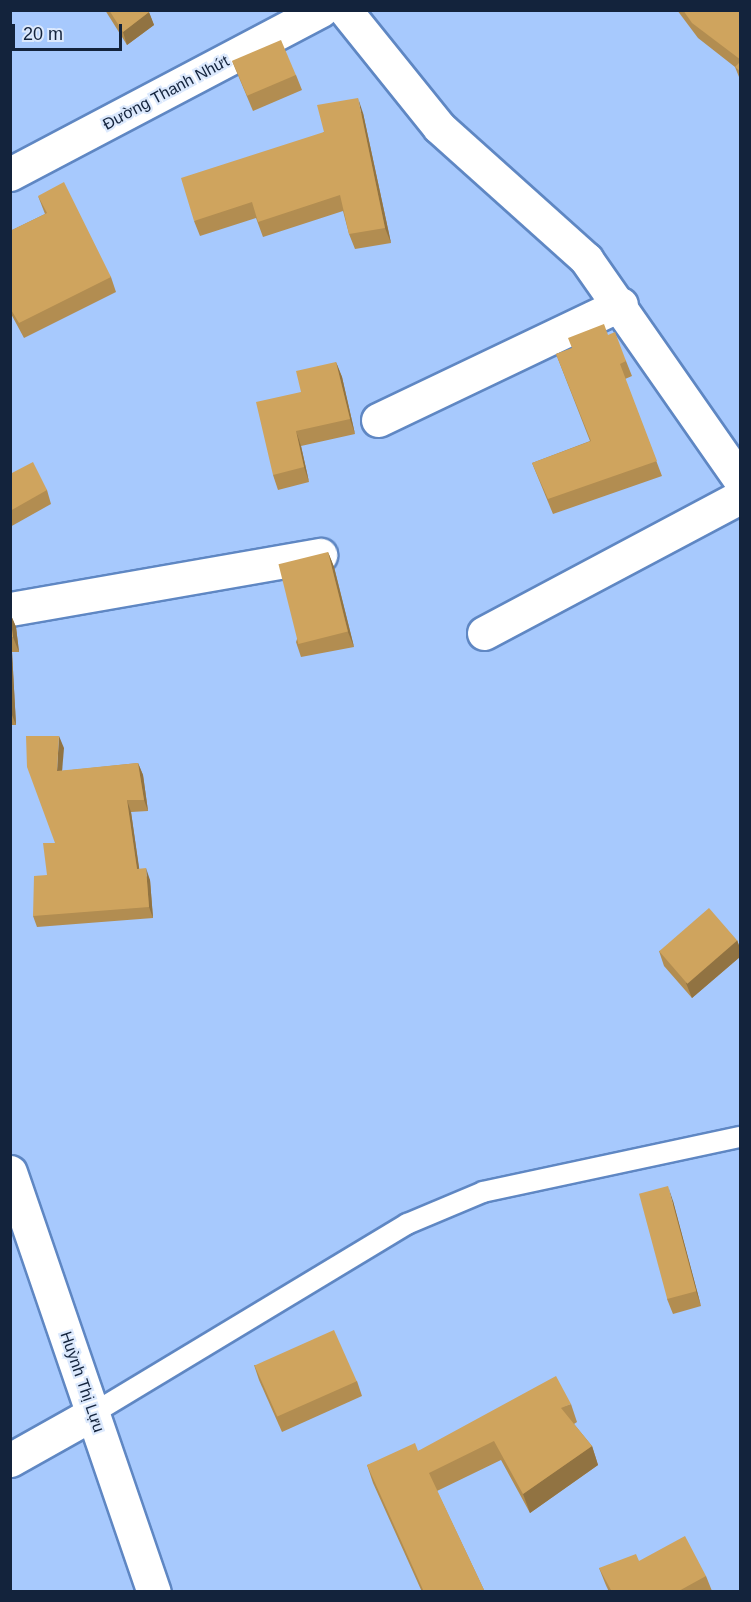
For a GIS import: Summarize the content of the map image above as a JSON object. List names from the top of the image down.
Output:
{
  "streets": {
    "street": ["Đường Thanh Nhứt", "Huỳnh Thị Lựu"]
  },
  "scale_bar": "20 m"
}
